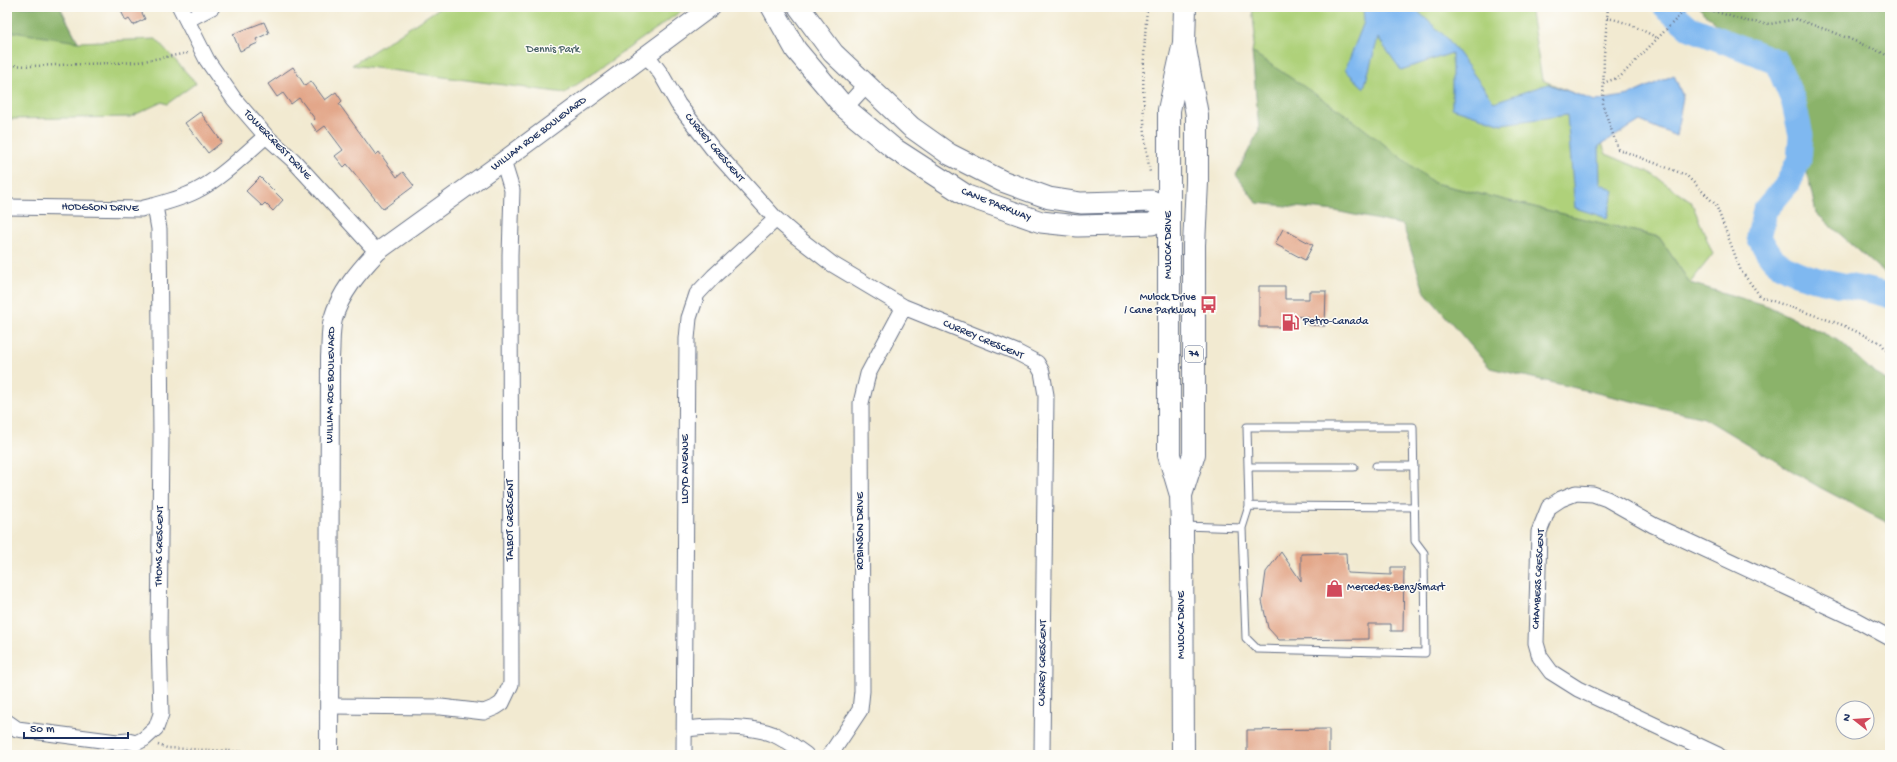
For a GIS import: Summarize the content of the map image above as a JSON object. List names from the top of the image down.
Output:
{
  "streets": {
    "main road": ["CANE PARKWAY", "MULOCK DRIVE", "74"],
    "street": [
      "WILLIAM ROE BOULEVARD",
      "TOWERCREST DRIVE",
      "CURREY CRESCENT",
      "HODGSON DRIVE",
      "LLOYD AVENUE",
      "TALBOT CRESCENT",
      "ROBINSON DRIVE",
      "THOMS CRESCENT",
      "CHAMBERS CRESCENT"
    ]
  },
  "crossings": [
    ["WILLIAM ROE BOULEVARD", "TOWERCREST DRIVE"],
    ["WILLIAM ROE BOULEVARD", "CURREY CRESCENT"],
    ["WILLIAM ROE BOULEVARD", "TALBOT CRESCENT"],
    ["TOWERCREST DRIVE", "HODGSON DRIVE"],
    ["CURREY CRESCENT", "LLOYD AVENUE"],
    ["CURREY CRESCENT", "ROBINSON DRIVE"],
    ["CANE PARKWAY", "MULOCK DRIVE"],
    ["HODGSON DRIVE", "THOMS CRESCENT"]
  ],
  "parks": ["Dennis Park"],
  "places": {
    "bus stop": ["Mulock Drive / Cane Parkway"],
    "fuel station": ["Petro-Canada"],
    "shop": ["Mercedes-Benz/Smart"]
  },
  "scale_bar": "50 m",
  "north": "left"
}
